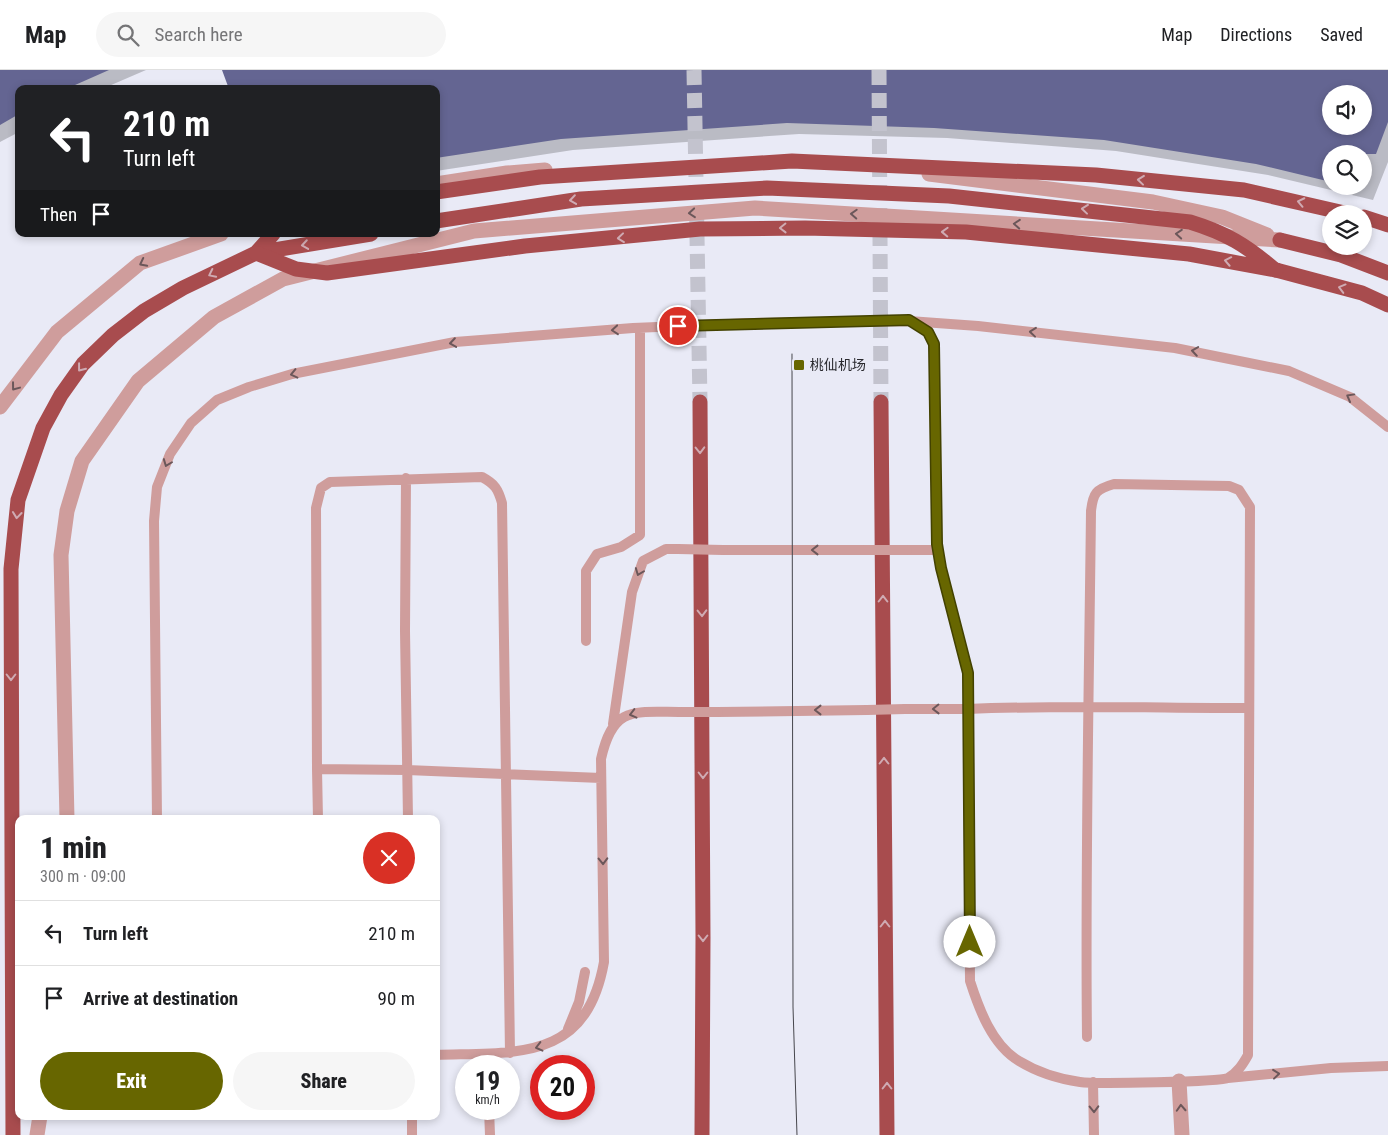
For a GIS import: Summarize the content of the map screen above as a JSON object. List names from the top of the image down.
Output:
{
  "places": {
    "transit": ["桃仙机场"]
  },
  "page": {
    "header": "Map",
    "search": "Search here",
    "nav": ["Map", "Directions", "Saved"],
    "turn": ["210 m", "Turn left"],
    "then": "Then",
    "heading": ["1 min", "300 m · 09:00"],
    "list": [
      {
        "name": "Turn left",
        "value": "210 m"
      },
      {
        "name": "Arrive at destination",
        "value": "90 m"
      }
    ],
    "buttons": ["Exit", "Share"],
    "speed": "19 km/h",
    "limit": "20"
  }
}
